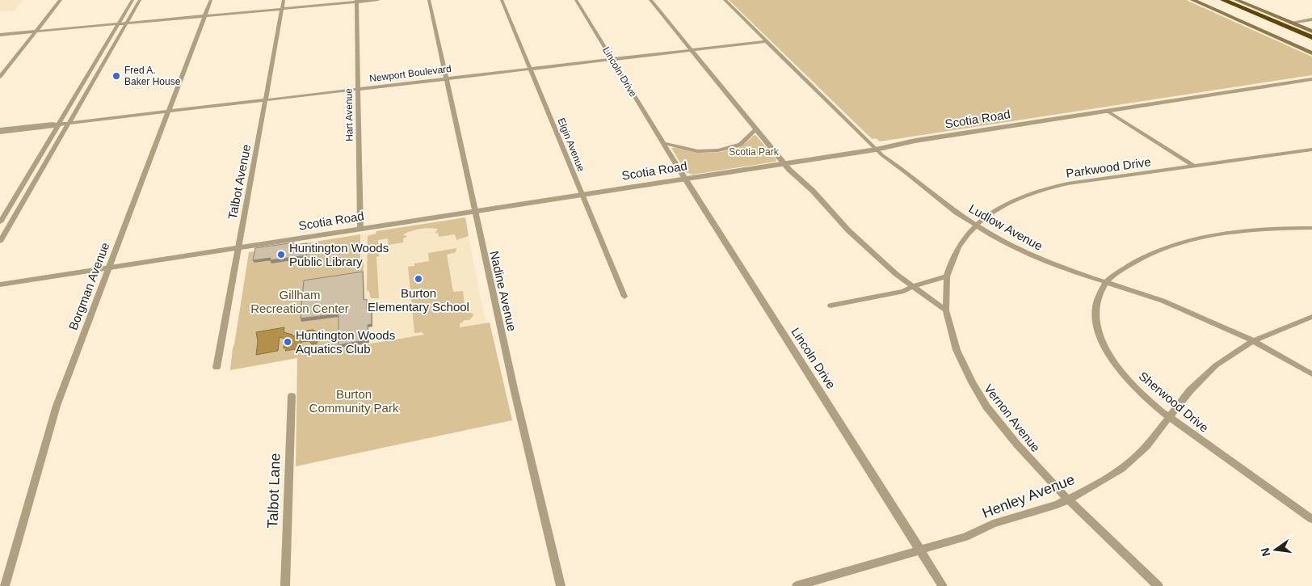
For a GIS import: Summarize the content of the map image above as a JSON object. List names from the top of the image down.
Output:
{
  "streets": {
    "street": [
      "Lincoln Drive",
      "Newport Boulevard",
      "Hart Avenue",
      "Scotia Road",
      "Elgin Avenue",
      "Parkwood Drive",
      "Talbot Avenue",
      "Ludlow Avenue",
      "Borgman Avenue",
      "Nadine Avenue",
      "Sherwood Drive",
      "Vernon Avenue",
      "Talbot Lane",
      "Henley Avenue"
    ]
  },
  "crossings": [
    ["Lincoln Drive", "Newport Boulevard"],
    ["Lincoln Drive", "Scotia Road"],
    ["Lincoln Drive", "Henley Avenue"],
    ["Newport Boulevard", "Hart Avenue"],
    ["Newport Boulevard", "Elgin Avenue"],
    ["Newport Boulevard", "Talbot Avenue"],
    ["Newport Boulevard", "Ludlow Avenue"],
    ["Newport Boulevard", "Borgman Avenue"],
    ["Newport Boulevard", "Nadine Avenue"],
    ["Hart Avenue", "Scotia Road"],
    ["Scotia Road", "Elgin Avenue"],
    ["Scotia Road", "Talbot Avenue"],
    ["Scotia Road", "Ludlow Avenue"],
    ["Scotia Road", "Borgman Avenue"],
    ["Scotia Road", "Nadine Avenue"],
    ["Parkwood Drive", "Ludlow Avenue"],
    ["Parkwood Drive", "Vernon Avenue"],
    ["Ludlow Avenue", "Sherwood Drive"],
    ["Ludlow Avenue", "Henley Avenue"],
    ["Sherwood Drive", "Henley Avenue"],
    ["Vernon Avenue", "Henley Avenue"]
  ],
  "parks": ["Scotia Park", "Gillham Recreation Center", "Burton Community Park"],
  "places": [
    "Fred A. Baker House",
    "Huntington Woods Public Library",
    "Burton Elementary School",
    "Huntington Woods Aquatics Club"
  ],
  "north": "left"
}
